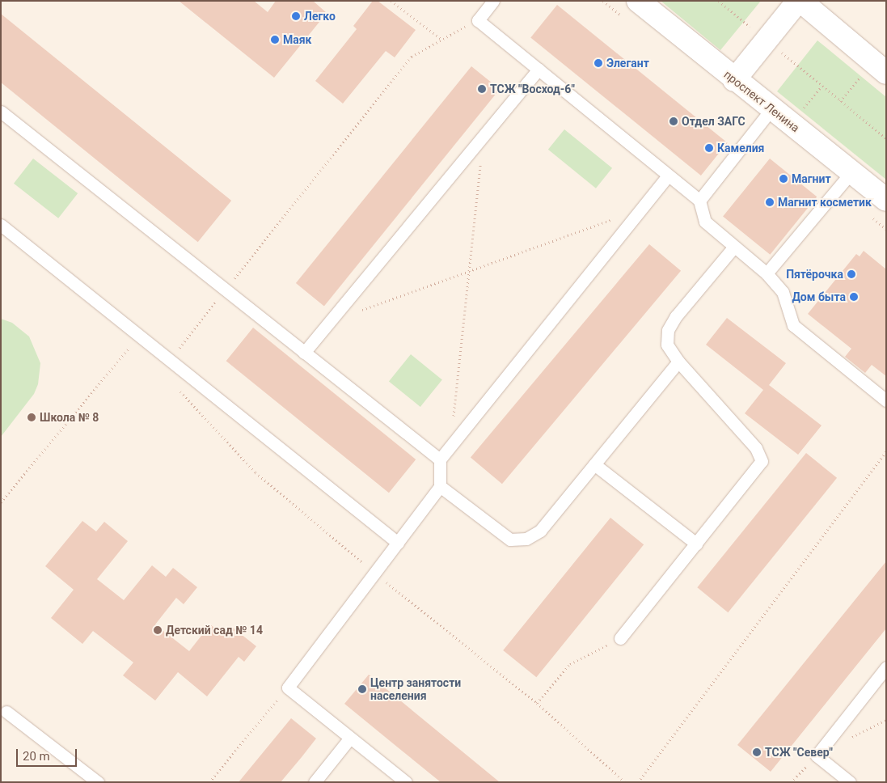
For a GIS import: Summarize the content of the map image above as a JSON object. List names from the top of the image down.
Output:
{
  "streets": {
    "street": ["проспект Ленина"]
  },
  "places": [
    "Легко",
    "Маяк",
    "Элегант",
    "ТСЖ \"Восход-6\"",
    "Отдел ЗАГС",
    "Камелия",
    "Магнит",
    "Магнит косметик",
    "Пятёрочка",
    "Дом быта",
    "Школа № 8",
    "Детский сад № 14",
    "Центр занятости населения",
    "ТСЖ \"Север\""
  ],
  "scale_bar": "20 m"
}
